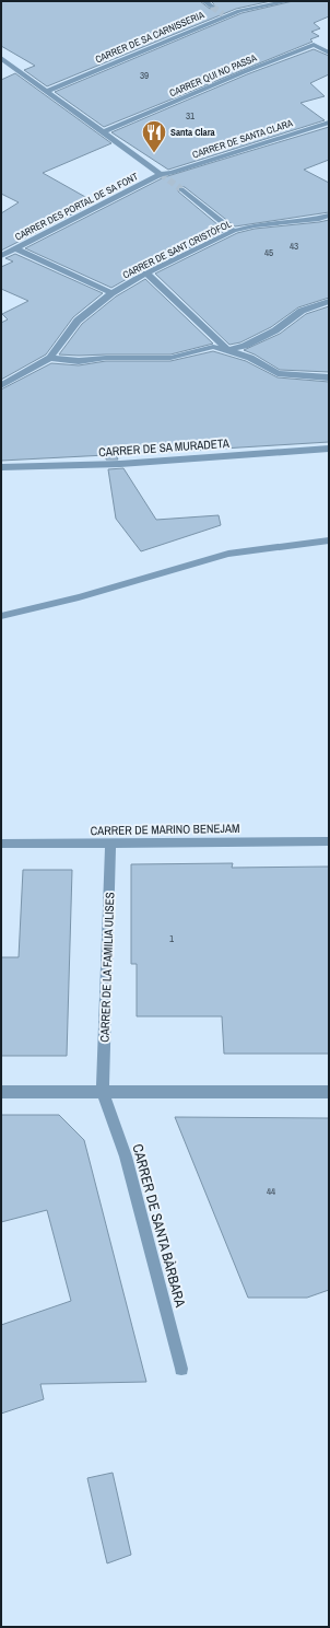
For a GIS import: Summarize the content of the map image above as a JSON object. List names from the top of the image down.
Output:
{
  "streets": {
    "street": [
      "CARRER DE SA CARNISSERIA",
      "CARRER QUI NO PASSA",
      "CARRER DE SANTA CLARA",
      "CARRER DES PORTAL DE SA FONT",
      "CARRER DE SANT CRISTÒFOL",
      "CARRER DE SA MURADETA",
      "CARRER DE MARINO BENEJAM",
      "CARRER DE LA FAMILIA ULISES",
      "CARRER DE SANTA BÀRBARA"
    ]
  },
  "crossings": [
    ["CARRER DE SANTA CLARA", "CARRER DES PORTAL DE SA FONT"],
    ["CARRER DE MARINO BENEJAM", "CARRER DE LA FAMILIA ULISES"],
    ["CARRER DE LA FAMILIA ULISES", "CARRER DE SANTA BÀRBARA"]
  ],
  "places": {
    "restaurant": ["Santa Clara"]
  },
  "house_numbers": [
    "39",
    "31",
    "43",
    "45",
    "1",
    "44"
  ]
}
